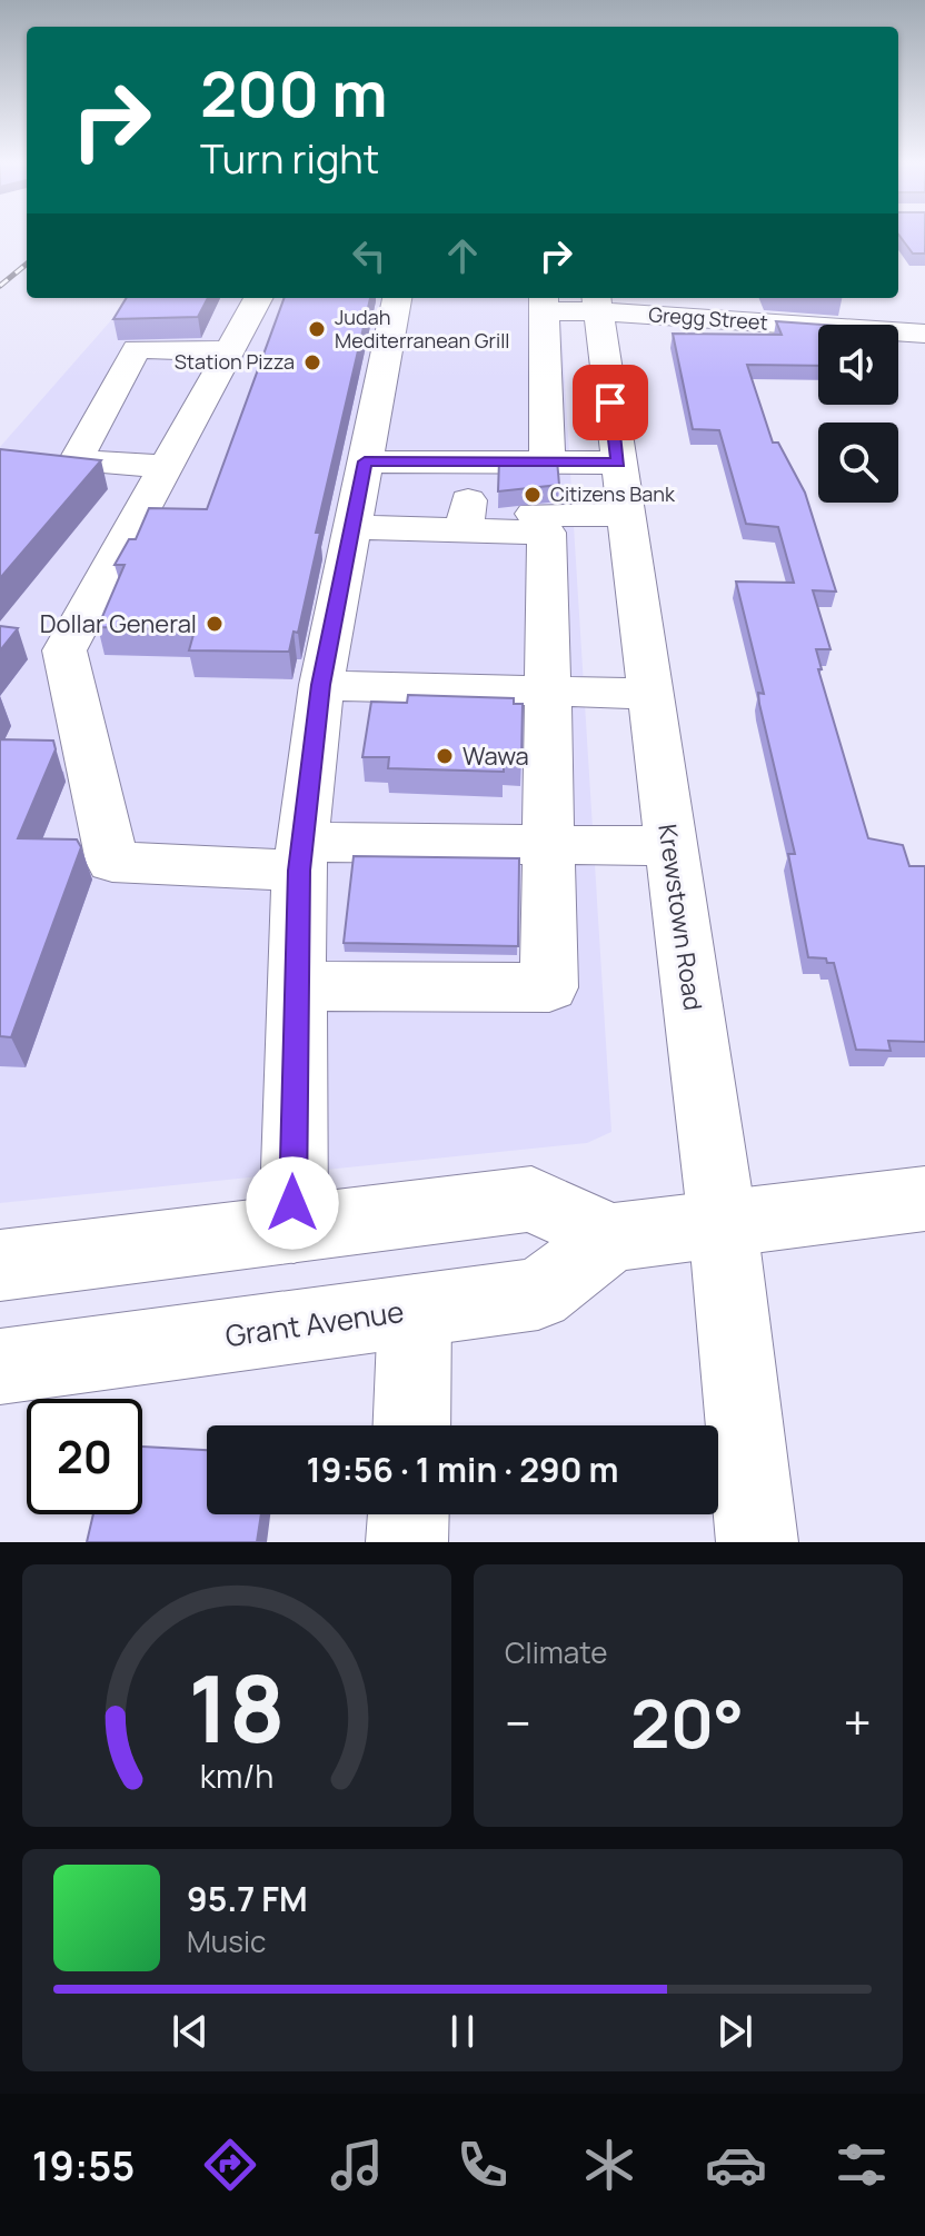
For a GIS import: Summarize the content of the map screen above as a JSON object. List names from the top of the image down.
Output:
{
  "streets": {
    "street": ["Gregg Street", "Krewstown Road", "Grant Avenue"]
  },
  "crossings": [
    ["Gregg Street", "Krewstown Road"]
  ],
  "places": [
    "Judah Mediterranean Grill",
    "Station Pizza",
    "Citizens Bank",
    "Dollar General",
    "Wawa"
  ],
  "page": {
    "turn": ["200 m", "Turn right"],
    "limit": "20",
    "trip": "19:56 · 1 min · 290 m",
    "tile": "Climate",
    "heat": ["−", "20°", "+"],
    "song": ["95.7 FM", "Music"],
    "tabs": "19:55",
    "gauge": ["18", "km/h"]
  }
}
